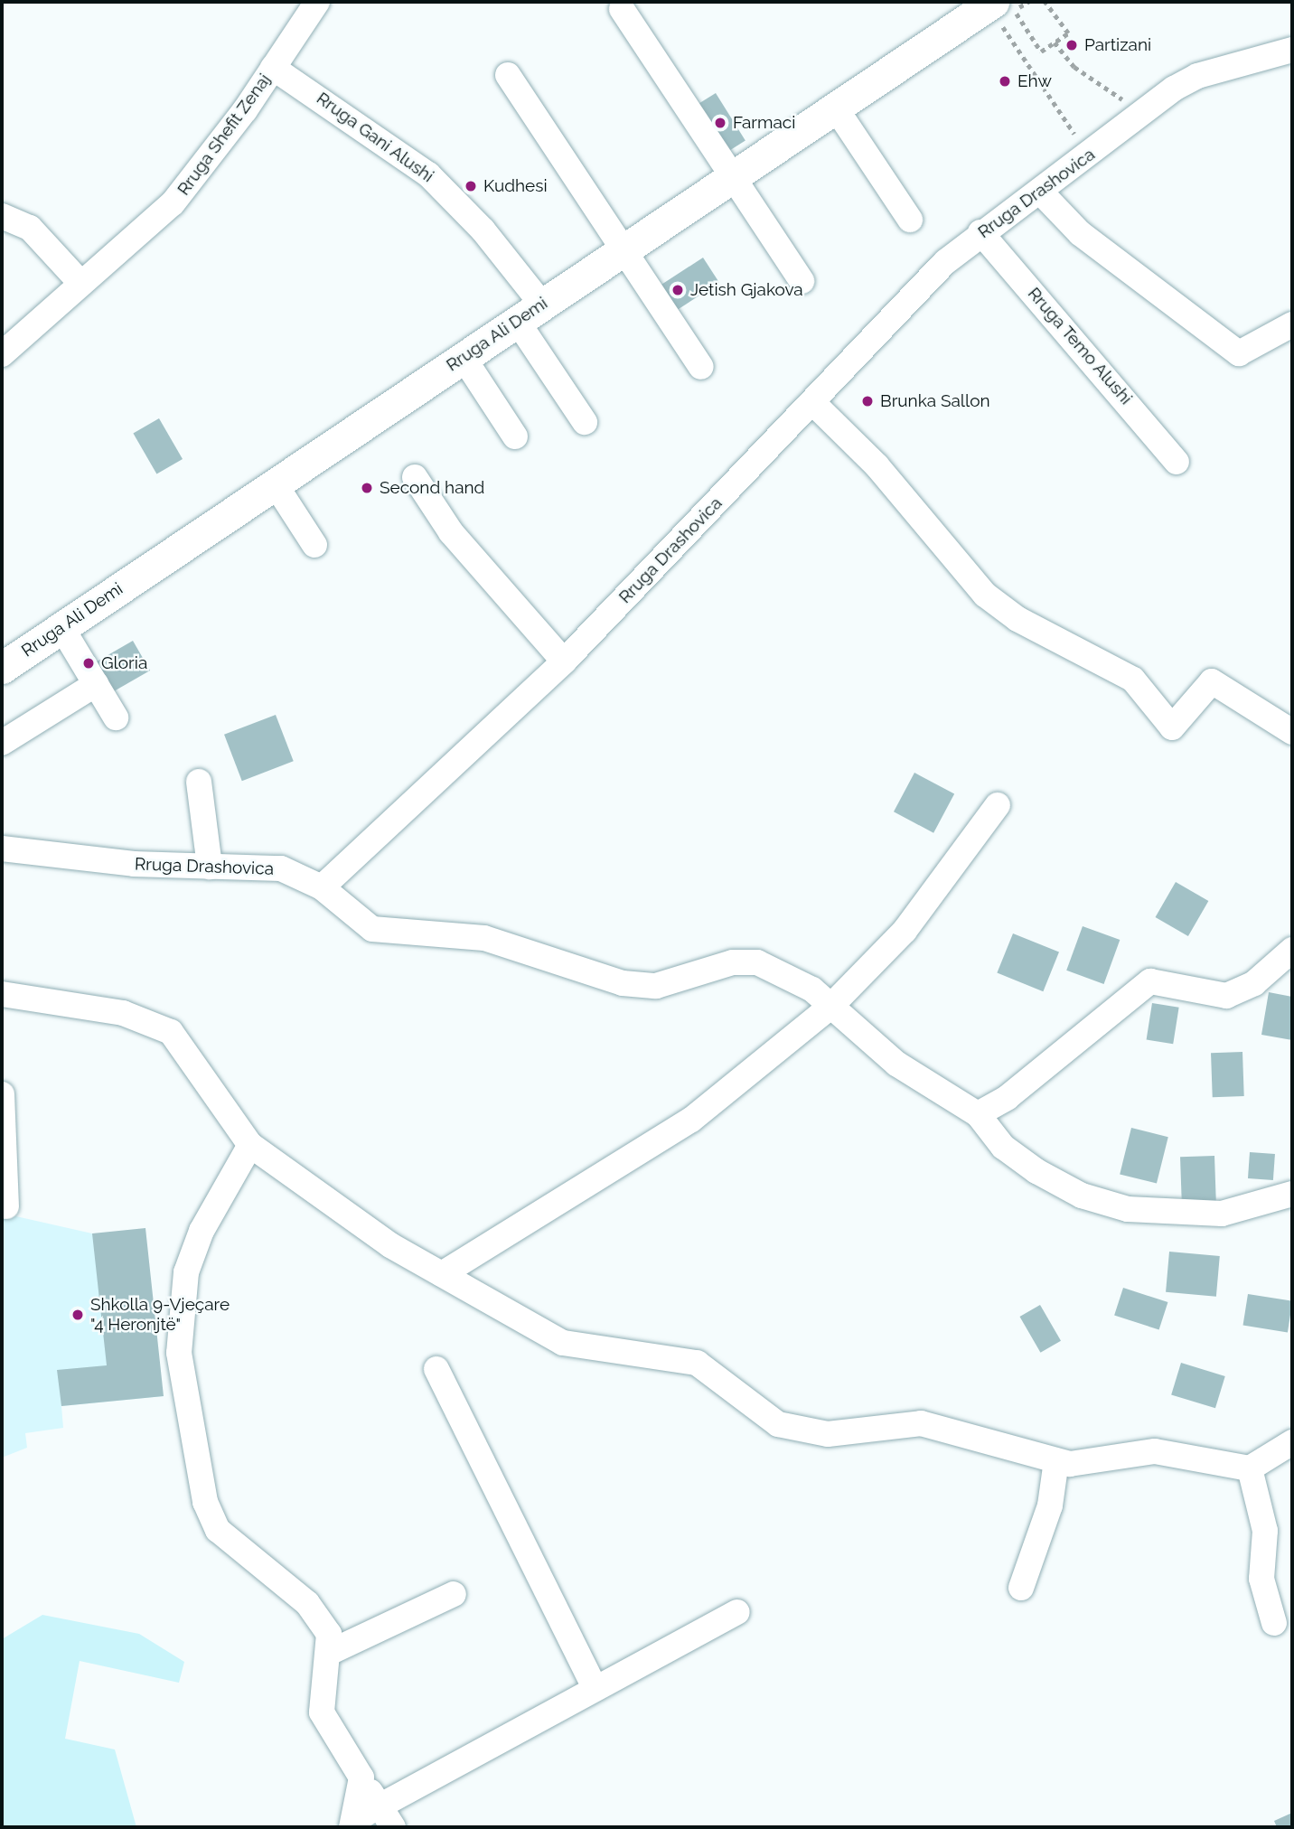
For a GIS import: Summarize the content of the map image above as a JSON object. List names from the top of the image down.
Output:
{
  "streets": {
    "main road": ["Rruga Ali Demi"],
    "street": [
      "Rruga Shefit Zenaj",
      "Rruga Gani Alushi",
      "Rruga Drashovica",
      "Rruga Temo Alushi"
    ]
  },
  "crossings": [
    ["Rruga Shefit Zenaj", "Rruga Gani Alushi"],
    ["Rruga Gani Alushi", "Rruga Ali Demi"],
    ["Rruga Drashovica", "Rruga Temo Alushi"]
  ],
  "places": [
    "Partizani",
    "Ehw",
    "Farmaci",
    "Kudhesi",
    "Jetish Gjakova",
    "Brunka Sallon",
    "Second hand",
    "Gloria",
    "Shkolla 9-Vjeçare \"4 Heronjtë\""
  ]
}
